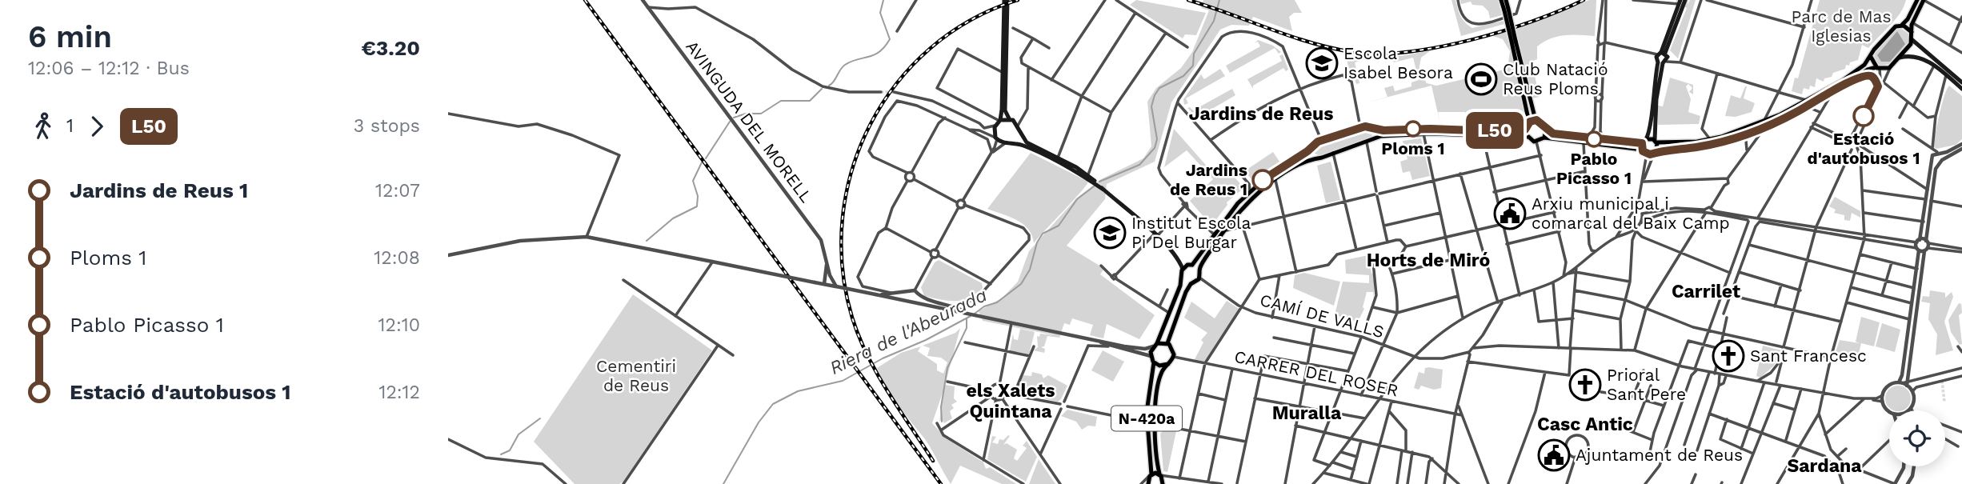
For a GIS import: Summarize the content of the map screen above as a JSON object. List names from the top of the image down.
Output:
{
  "streets": {
    "main road": ["N-420a"],
    "street": ["AVINGUDA DEL MORELL", "CAMÍ DE VALLS", "CARRER DEL ROSER"]
  },
  "crossings": [
    ["CARRER DEL ROSER", "N-420a"]
  ],
  "districts": [
    "Jardins de Reus",
    "Horts de Miró",
    "Carrilet",
    "els Xalets Quintana",
    "Muralla",
    "Casc Antic",
    "Sardana"
  ],
  "water": ["Riera de l'Abeurada"],
  "parks": ["Parc de Mas Iglesias", "Cementiri de Reus"],
  "places": {
    "school or university": ["Escola Isabel Besora", "Institut Escola Pi Del Burgar"],
    "sports": ["Club Natació Reus Ploms"],
    "other": [
      "Estació d'autobusos 1",
      "Ploms 1",
      "Pablo Picasso 1",
      "Jardins de Reus 1"
    ],
    "public building": ["Arxiu municipal i comarcal del Baix Camp", "Ajuntament de Reus"],
    "church": ["Sant Francesc", "Prioral Sant Pere"]
  },
  "lines": ["bus line L50"],
  "page": {
    "heading": ["6 min", "12:06 – 12:12 · Bus", "€3.20"],
    "on_map": "L50",
    "legs": ["1", "L50", "3 stops"],
    "list": [
      {
        "name": "Jardins de Reus 1",
        "value": "12:07"
      },
      {
        "name": "Ploms 1",
        "value": "12:08"
      },
      {
        "name": "Pablo Picasso 1",
        "value": "12:10"
      },
      {
        "name": "Estació d'autobusos 1",
        "value": "12:12"
      }
    ]
  }
}
